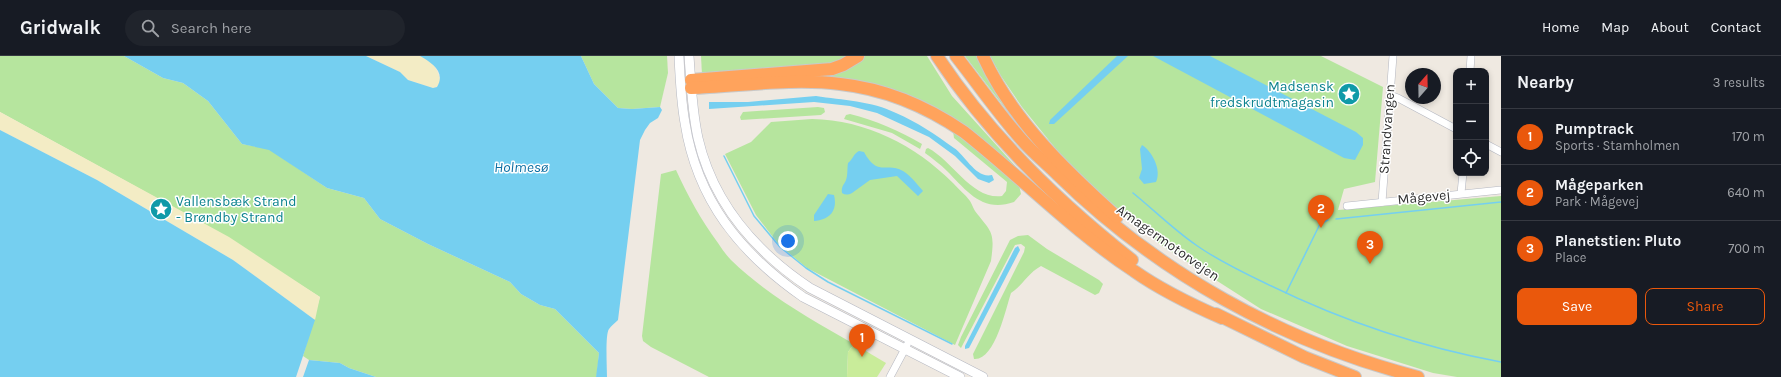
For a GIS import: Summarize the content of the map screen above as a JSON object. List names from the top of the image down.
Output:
{
  "streets": {
    "highway": ["Amagermotorvejen"],
    "street": ["Strandvangen", "Mågevej"]
  },
  "crossings": [
    ["Strandvangen", "Mågevej"]
  ],
  "water": ["Holmesø"],
  "places": {
    "place": ["Madsensk fredskrudtmagasin", "Vallensbæk Strand - Brøndby Strand"]
  },
  "north": "top",
  "page": {
    "header": "Gridwalk",
    "search": "Search here",
    "nav": [
      "Home",
      "Map",
      "About",
      "Contact"
    ],
    "heading": ["Nearby", "3 results"],
    "map_buttons": ["+", "−"],
    "list": [
      {
        "mark": "1",
        "name": "Pumptrack",
        "note": "Sports · Stamholmen",
        "value": "170 m"
      },
      {
        "mark": "2",
        "name": "Mågeparken",
        "note": "Park · Mågevej",
        "value": "640 m"
      },
      {
        "mark": "3",
        "name": "Planetstien: Pluto",
        "note": "Place",
        "value": "700 m"
      }
    ],
    "pins": ["2", "3", "1"],
    "buttons": ["Save", "Share"]
  }
}
